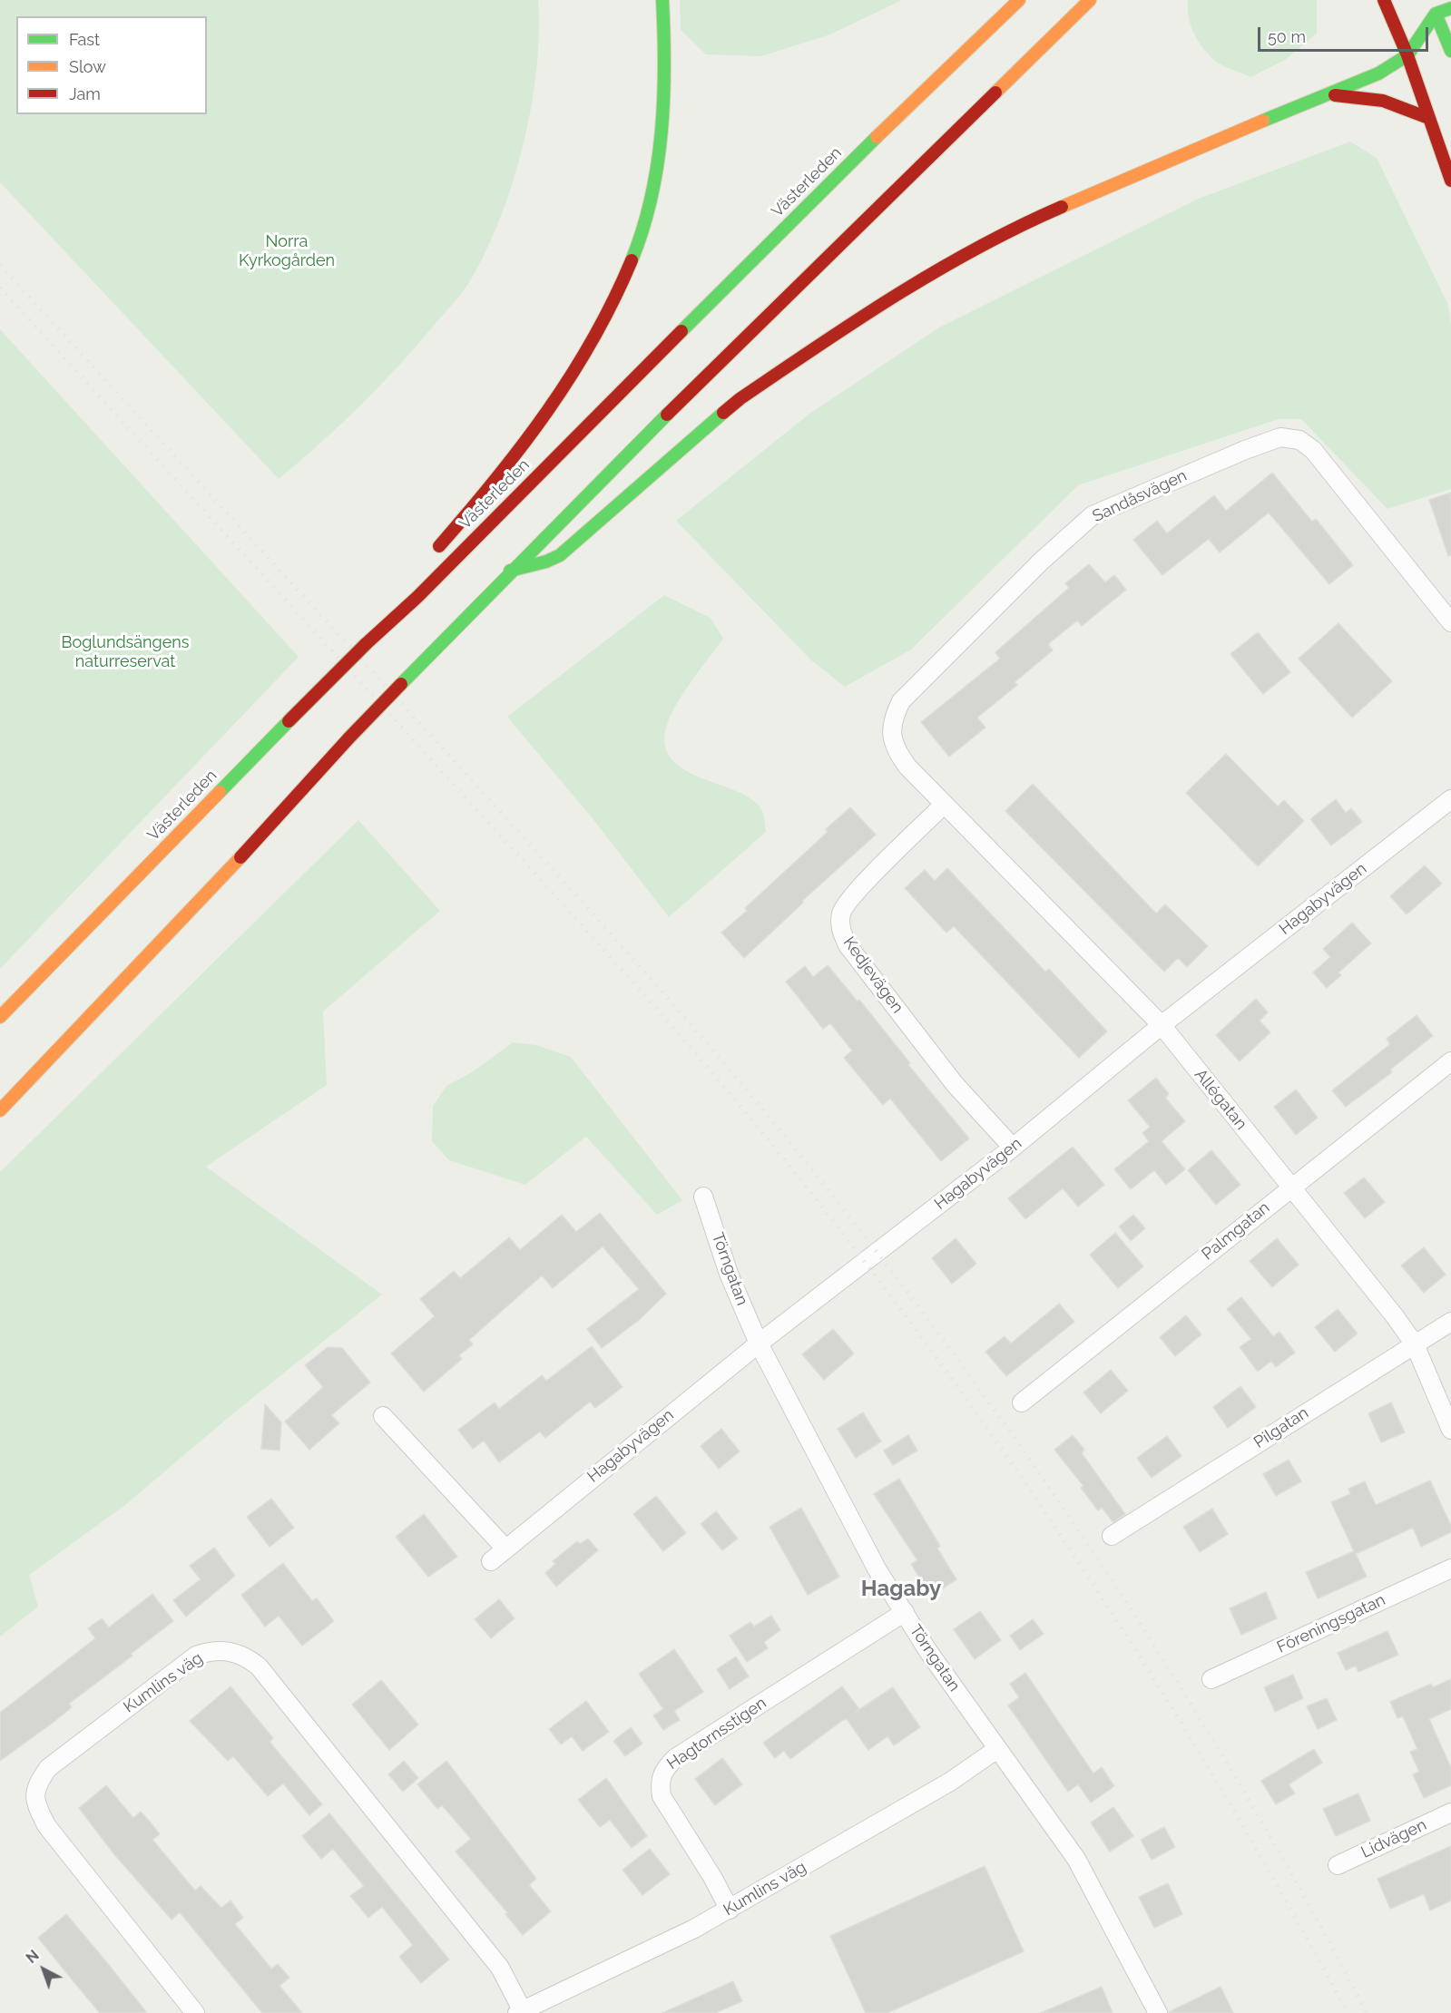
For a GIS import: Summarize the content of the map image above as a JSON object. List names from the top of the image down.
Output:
{
  "streets": {
    "main road": ["Västerleden"],
    "street": [
      "Sandåsvägen",
      "Hagabyvägen",
      "Kedjevägen",
      "Allégatan",
      "Palmgatan",
      "Törngatan",
      "Pilgatan",
      "Föreningsgatan",
      "Kumlins väg",
      "Hagtornsstigen",
      "Lidvägen"
    ]
  },
  "crossings": [
    ["Sandåsvägen", "Kedjevägen"],
    ["Sandåsvägen", "Allégatan"],
    ["Hagabyvägen", "Kedjevägen"],
    ["Hagabyvägen", "Allégatan"],
    ["Hagabyvägen", "Törngatan"],
    ["Kedjevägen", "Allégatan"],
    ["Allégatan", "Palmgatan"],
    ["Allégatan", "Pilgatan"],
    ["Törngatan", "Kumlins väg"],
    ["Törngatan", "Hagtornsstigen"],
    ["Kumlins väg", "Hagtornsstigen"]
  ],
  "districts": ["Hagaby"],
  "parks": ["Norra Kyrkogården", "Boglundsängens naturreservat"],
  "legend": ["Fast", "Slow", "Jam"],
  "scale_bar": "50 m",
  "north": "top left"
}
